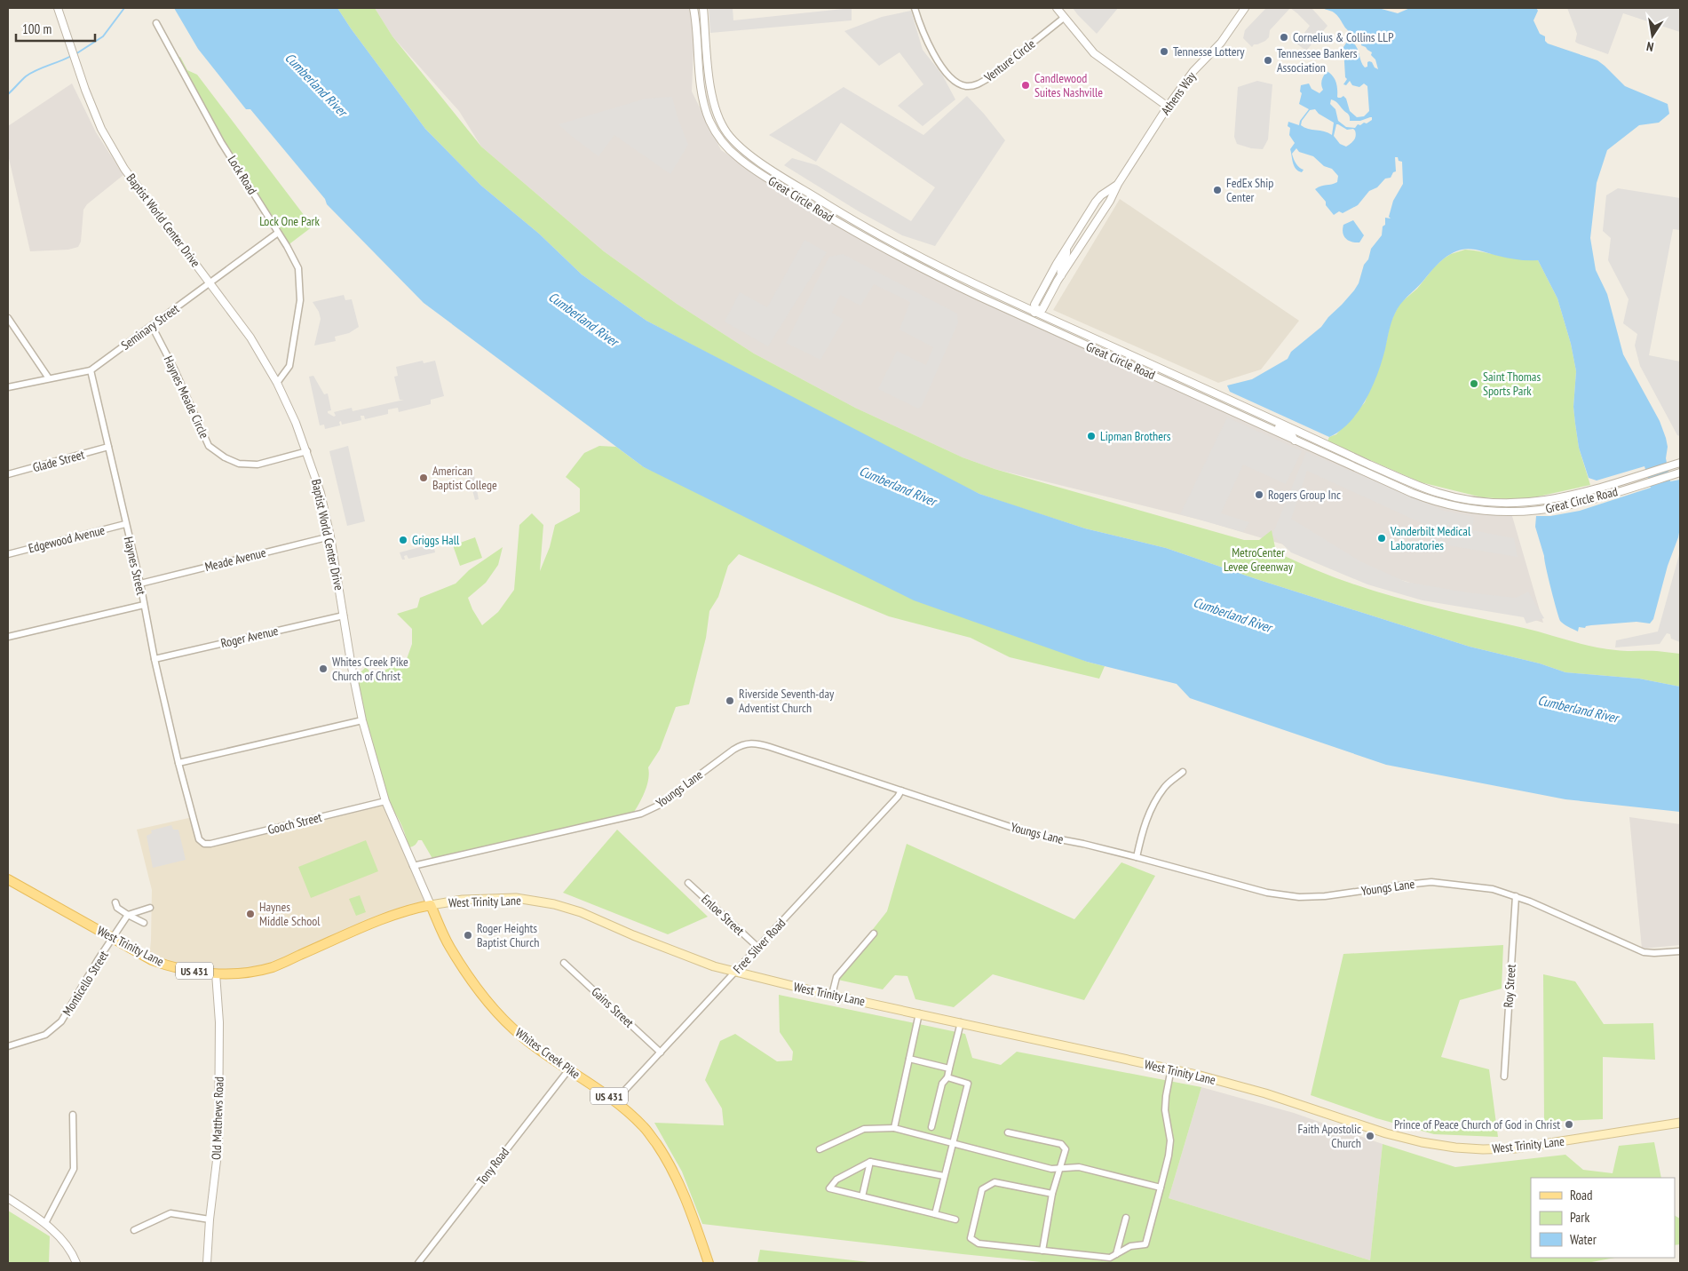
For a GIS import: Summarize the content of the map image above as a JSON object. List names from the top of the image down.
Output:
{
  "streets": {
    "main road": ["West Trinity Lane", "US 431", "Whites Creek Pike"],
    "street": [
      "Venture Circle",
      "Athens Way",
      "Lock Road",
      "Great Circle Road",
      "Baptist World Center Drive",
      "Seminary Street",
      "Haynes Meade Circle",
      "Glade Street",
      "Edgewood Avenue",
      "Meade Avenue",
      "Haynes Street",
      "Roger Avenue",
      "Youngs Lane",
      "Gooch Street",
      "Enloe Street",
      "Free Silver Road",
      "Monticello Street",
      "Roy Street",
      "Gains Street",
      "Old Matthews Road",
      "Tony Road"
    ]
  },
  "crossings": [
    ["Athens Way", "Great Circle Road"],
    ["Lock Road", "Baptist World Center Drive"],
    ["Lock Road", "Seminary Street"],
    ["Baptist World Center Drive", "Seminary Street"],
    ["Baptist World Center Drive", "Haynes Meade Circle"],
    ["Baptist World Center Drive", "Meade Avenue"],
    ["Baptist World Center Drive", "Roger Avenue"],
    ["Baptist World Center Drive", "Youngs Lane"],
    ["Baptist World Center Drive", "Gooch Street"],
    ["Baptist World Center Drive", "West Trinity Lane"],
    ["Baptist World Center Drive", "Whites Creek Pike"],
    ["Seminary Street", "Haynes Meade Circle"],
    ["Seminary Street", "Haynes Street"],
    ["Glade Street", "Haynes Street"],
    ["Edgewood Avenue", "Haynes Street"],
    ["Meade Avenue", "Haynes Street"],
    ["Haynes Street", "Roger Avenue"],
    ["Haynes Street", "Gooch Street"],
    ["Youngs Lane", "Free Silver Road"],
    ["Youngs Lane", "Roy Street"],
    ["West Trinity Lane", "Free Silver Road"],
    ["West Trinity Lane", "Monticello Street"],
    ["West Trinity Lane", "Whites Creek Pike"],
    ["West Trinity Lane", "Old Matthews Road"],
    ["Enloe Street", "Free Silver Road"],
    ["Free Silver Road", "Gains Street"],
    ["Free Silver Road", "Whites Creek Pike"],
    ["Whites Creek Pike", "Tony Road"]
  ],
  "water": ["Cumberland River"],
  "parks": ["Lock One Park", "MetroCenter Levee Greenway"],
  "places": [
    "Cornelius & Collins LLP",
    "Tennesse Lottery",
    "Tennessee Bankers Association",
    "Candlewood Suites Nashville",
    "FedEx Ship Center",
    "Saint Thomas Sports Park",
    "Lipman Brothers",
    "American Baptist College",
    "Rogers Group Inc",
    "Vanderbilt Medical Laboratories",
    "Griggs Hall",
    "Whites Creek Pike Church of Christ",
    "Riverside Seventh-day Adventist Church",
    "Haynes Middle School",
    "Roger Heights Baptist Church",
    "Prince of Peace Church of God in Christ",
    "Faith Apostolic Church"
  ],
  "legend": ["Road", "Park", "Water"],
  "scale_bar": "100 m",
  "north": "bottom"
}
